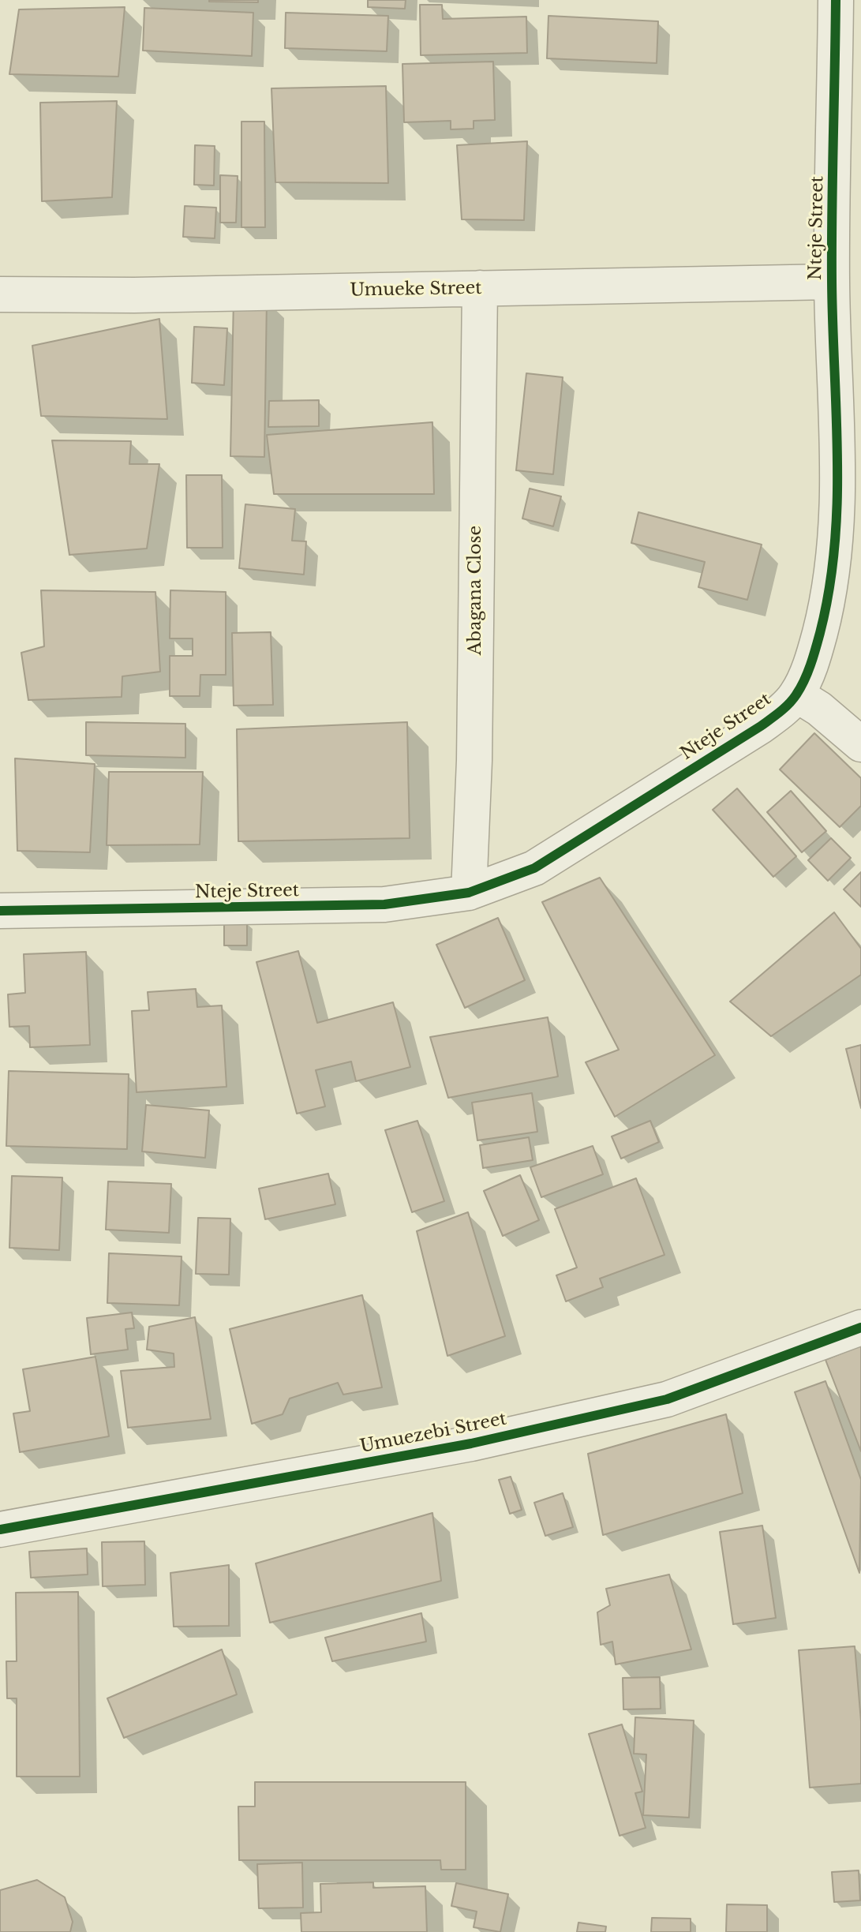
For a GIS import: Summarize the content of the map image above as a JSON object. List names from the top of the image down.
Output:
{
  "streets": {
    "street": [
      "Nteje Street",
      "Umueke Street",
      "Abagana Close",
      "Umuezebi Street"
    ]
  },
  "crossings": [
    ["Nteje Street", "Umueke Street"],
    ["Nteje Street", "Abagana Close"],
    ["Umueke Street", "Abagana Close"]
  ]
}
